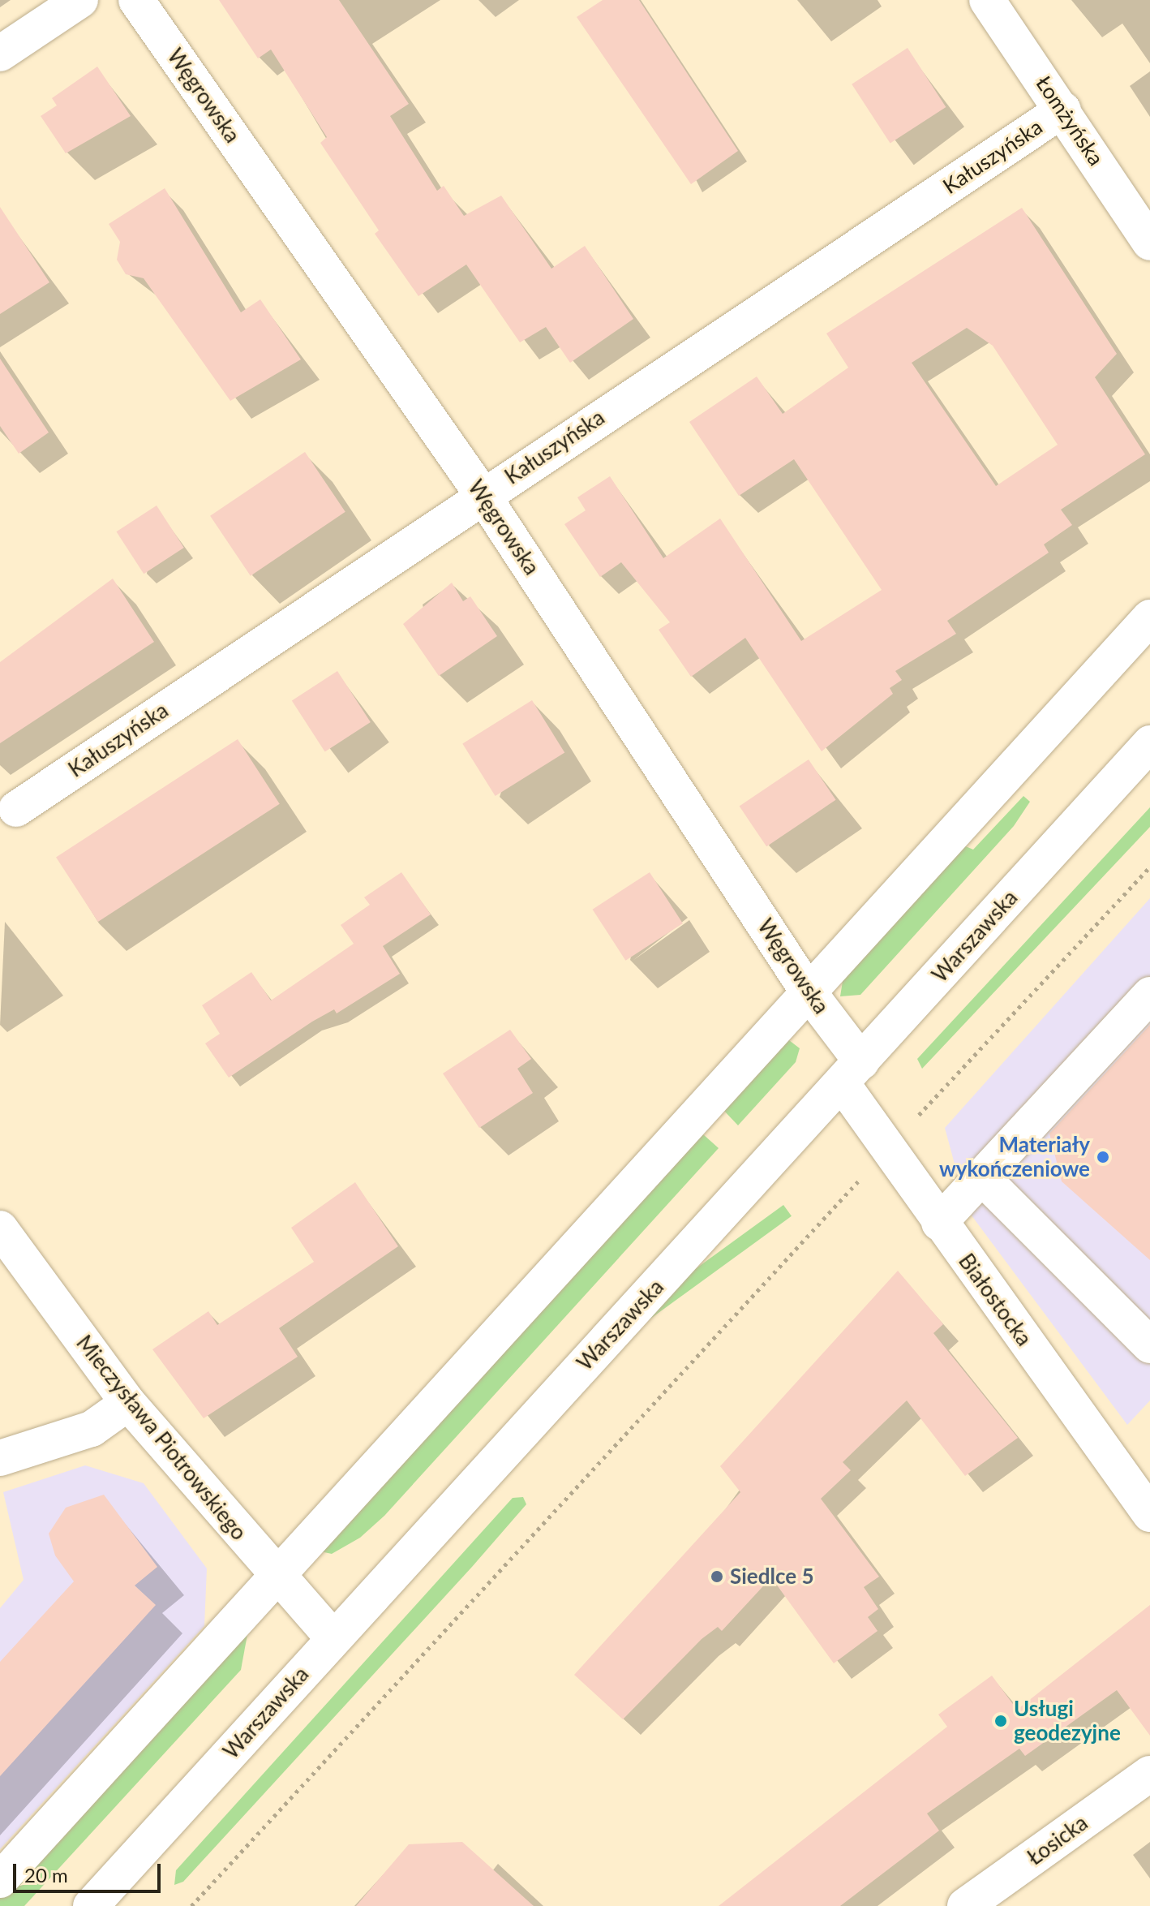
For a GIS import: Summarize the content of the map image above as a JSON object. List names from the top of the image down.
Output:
{
  "streets": {
    "street": [
      "Węgrowska",
      "Łomżyńska",
      "Kałuszyńska",
      "Warszawska",
      "Białostocka",
      "Mieczysława Piotrowskiego",
      "Łosicka"
    ]
  },
  "crossings": [
    ["Węgrowska", "Kałuszyńska"],
    ["Węgrowska", "Warszawska"],
    ["Węgrowska", "Białostocka"],
    ["Łomżyńska", "Kałuszyńska"],
    ["Warszawska", "Białostocka"],
    ["Warszawska", "Mieczysława Piotrowskiego"]
  ],
  "places": ["Materiały wykończeniowe", "Siedlce 5", "Usługi geodezyjne"],
  "scale_bar": "20 m"
}
